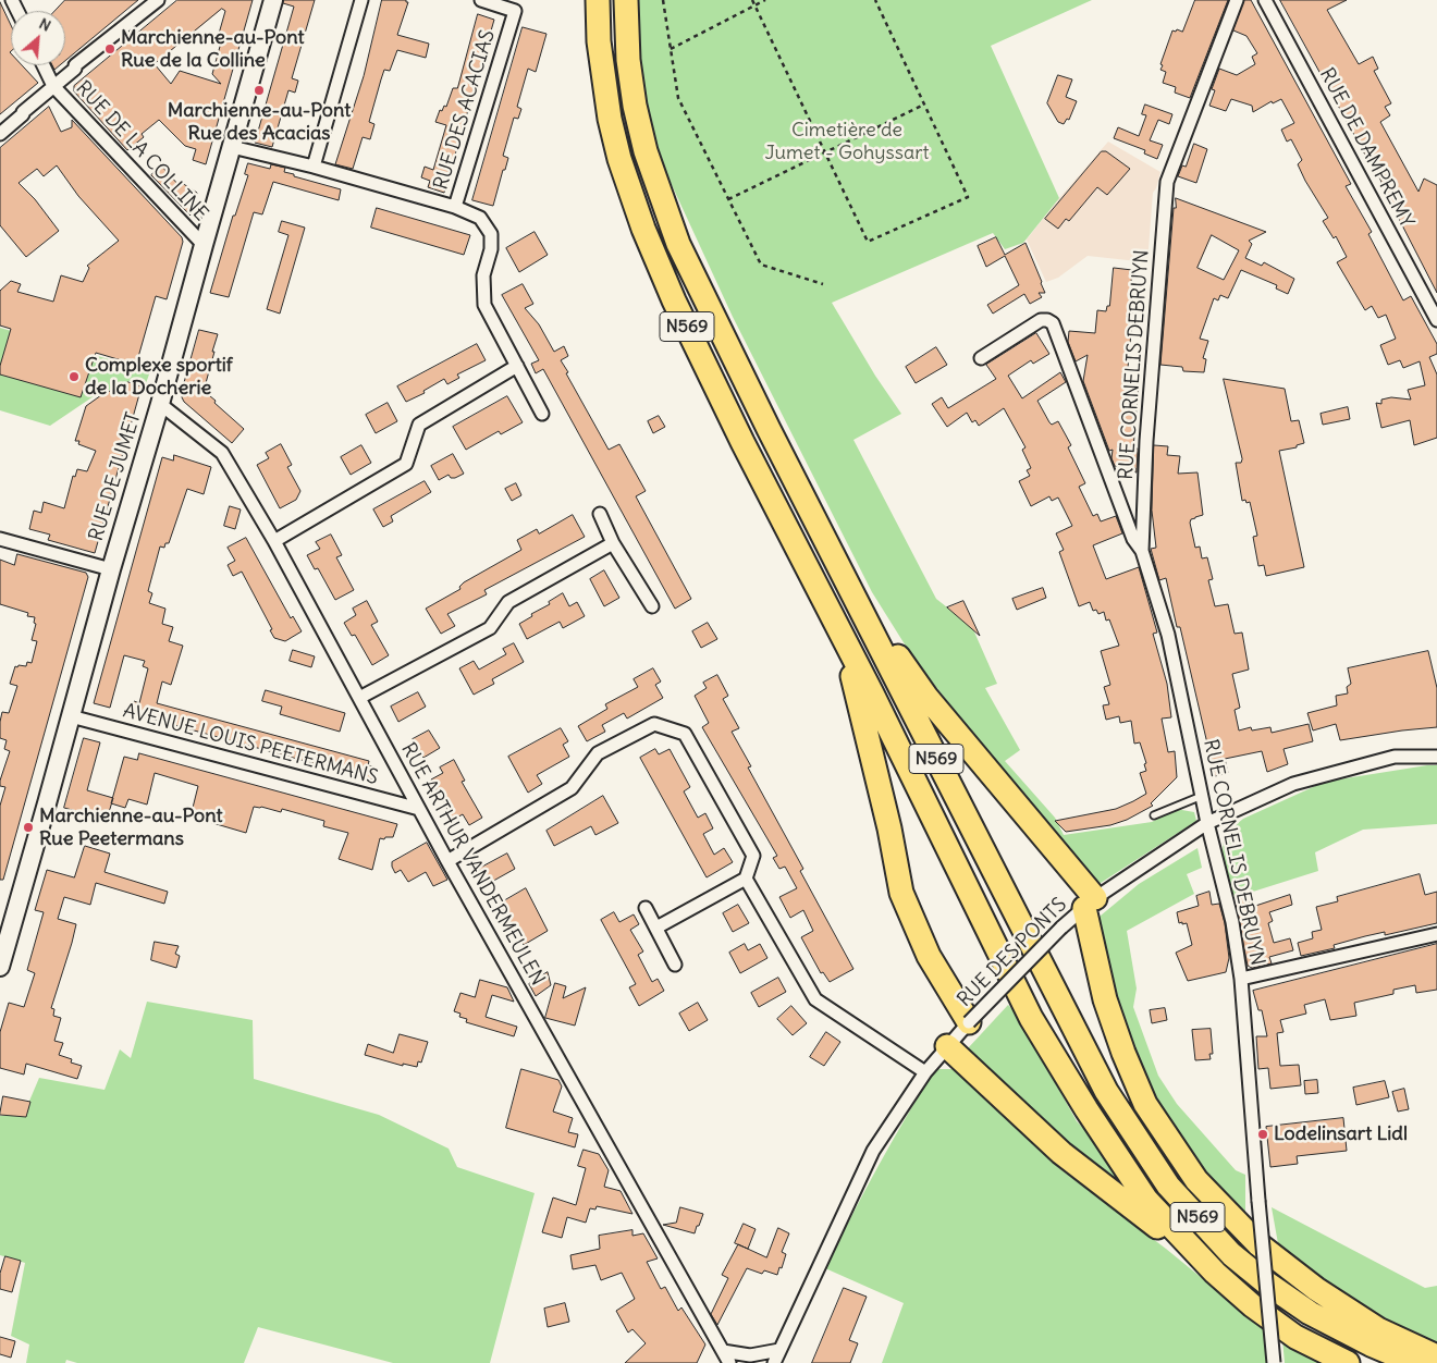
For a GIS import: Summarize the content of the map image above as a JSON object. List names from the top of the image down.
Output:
{
  "streets": {
    "highway": ["N569"],
    "street": [
      "RUE DES ACACIAS",
      "RUE DE DAMPREMY",
      "RUE DE LA COLLINE",
      "RUE CORNELIS DEBRUYN",
      "RUE DE JUMET",
      "AVENUE LOUIS PEETERMANS",
      "RUE ARTHUR VANDERMEULEN",
      "RUE DES PONTS"
    ]
  },
  "crossings": [
    ["RUE DES ACACIAS", "RUE DE JUMET"],
    ["RUE DE LA COLLINE", "RUE DE JUMET"],
    ["RUE CORNELIS DEBRUYN", "RUE DES PONTS"],
    ["RUE DE JUMET", "AVENUE LOUIS PEETERMANS"],
    ["RUE DE JUMET", "RUE ARTHUR VANDERMEULEN"],
    ["AVENUE LOUIS PEETERMANS", "RUE ARTHUR VANDERMEULEN"]
  ],
  "parks": ["Cimetière de Jumet - Gohyssart"],
  "places": [
    "Marchienne-au-Pont Rue de la Colline",
    "Marchienne-au-Pont Rue des Acacias",
    "Complexe sportif de la Docherie",
    "Marchienne-au-Pont Rue Peetermans",
    "Lodelinsart Lidl"
  ],
  "north": "top right"
}
